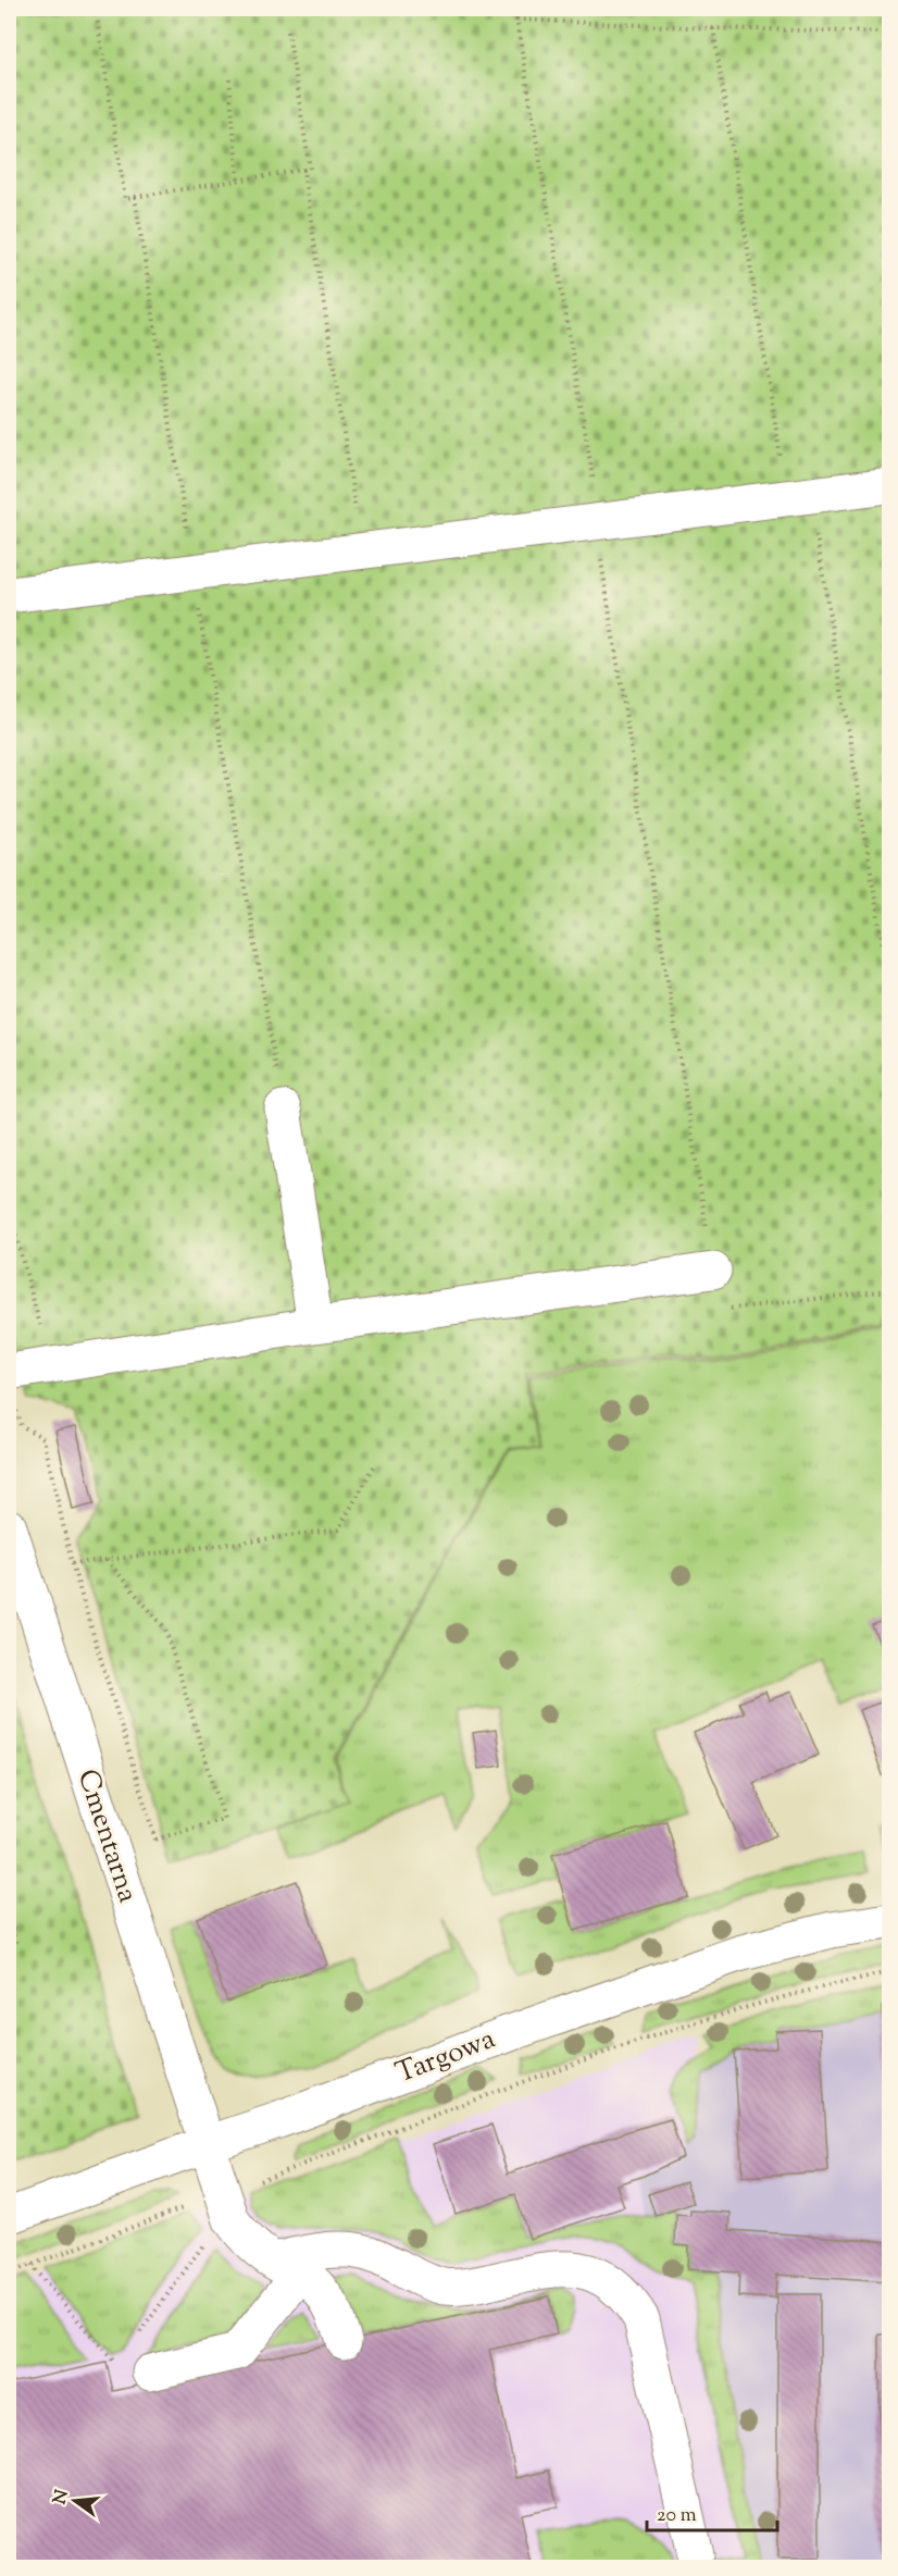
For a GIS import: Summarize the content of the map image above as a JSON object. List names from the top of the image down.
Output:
{
  "streets": {
    "street": ["Cmentarna", "Targowa"]
  },
  "crossings": [
    ["Cmentarna", "Targowa"]
  ],
  "scale_bar": "20 m",
  "north": "left"
}
